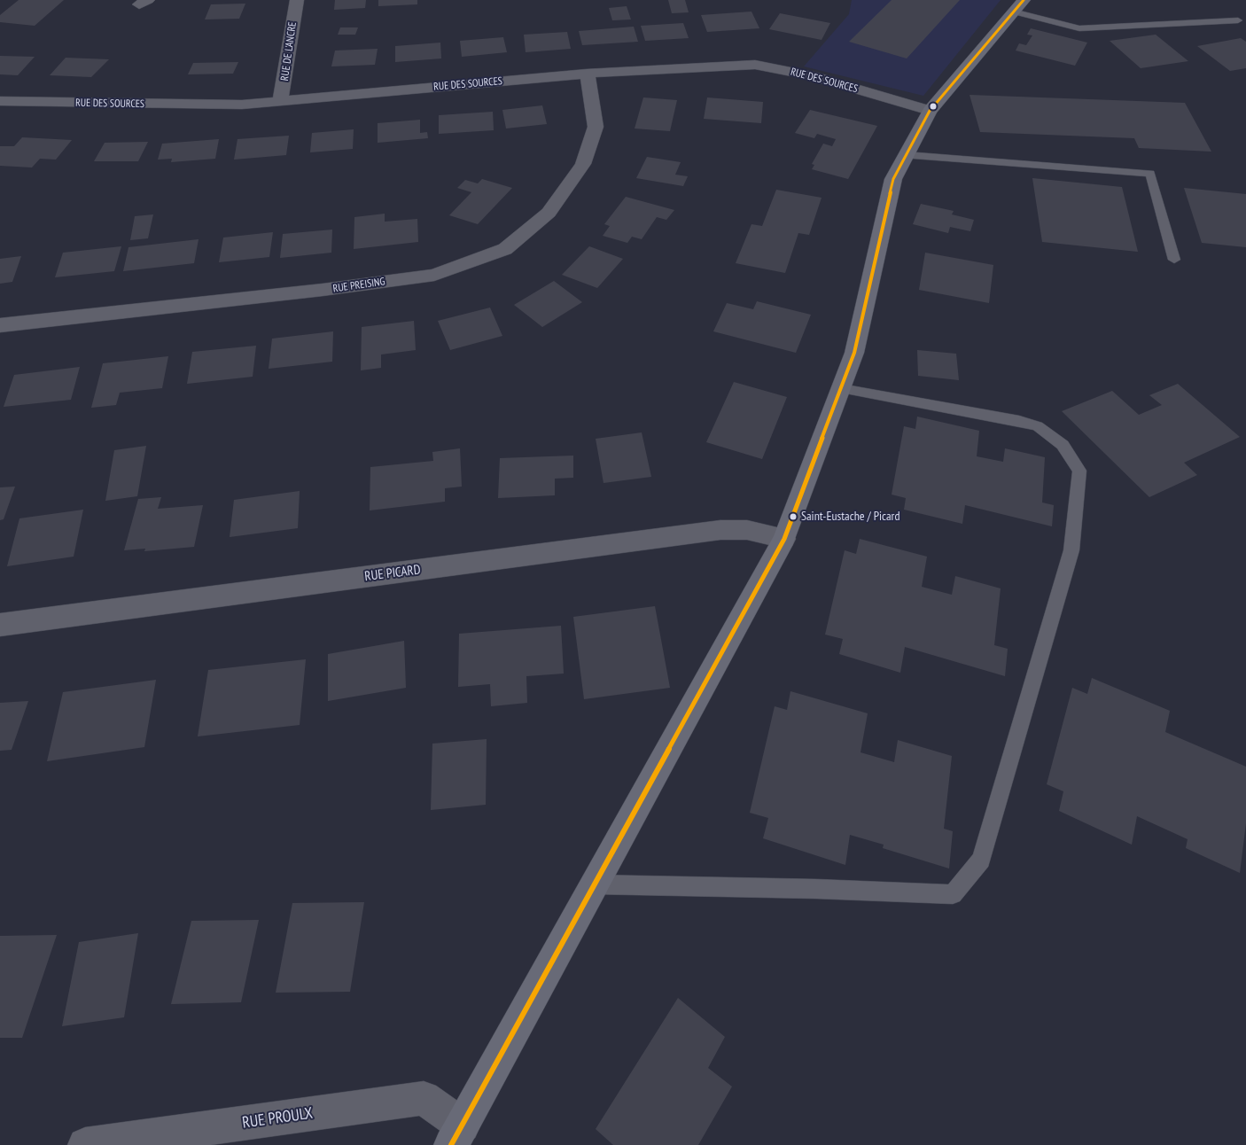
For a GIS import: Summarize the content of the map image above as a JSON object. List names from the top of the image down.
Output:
{
  "streets": {
    "street": [
      "RUE DE L'ANCRE",
      "RUE DES SOURCES",
      "RUE PREISING",
      "RUE PICARD",
      "RUE PROULX"
    ]
  },
  "crossings": [
    ["RUE DE L'ANCRE", "RUE DES SOURCES"],
    ["RUE DES SOURCES", "RUE PREISING"]
  ],
  "places": ["Saint-Eustache / Picard"]
}
